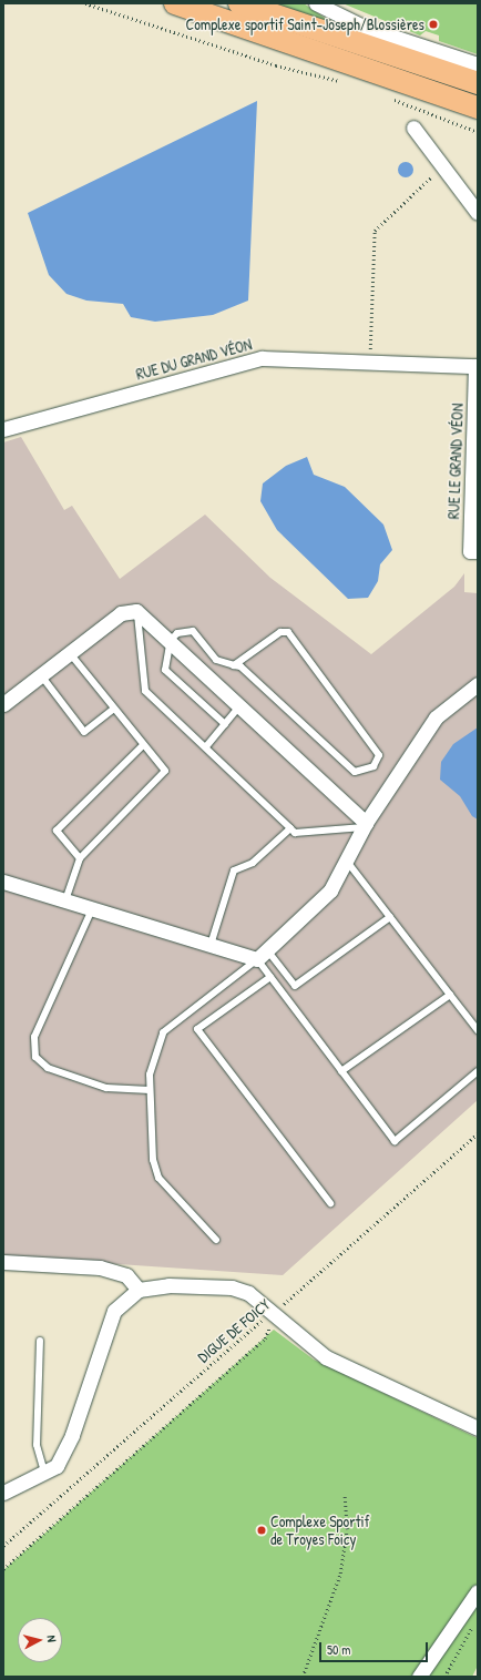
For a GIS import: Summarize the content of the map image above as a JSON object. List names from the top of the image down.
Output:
{
  "streets": {
    "street": ["RUE DU GRAND VÉON", "RUE LE GRAND VÉON"],
    "path": ["DIGUE DE FOICY"]
  },
  "crossings": [
    ["RUE DU GRAND VÉON", "RUE LE GRAND VÉON"]
  ],
  "places": ["Complexe sportif Saint-Joseph/Blossières", "Complexe Sportif de Troyes Foicy"],
  "scale_bar": "50 m",
  "north": "right"
}
